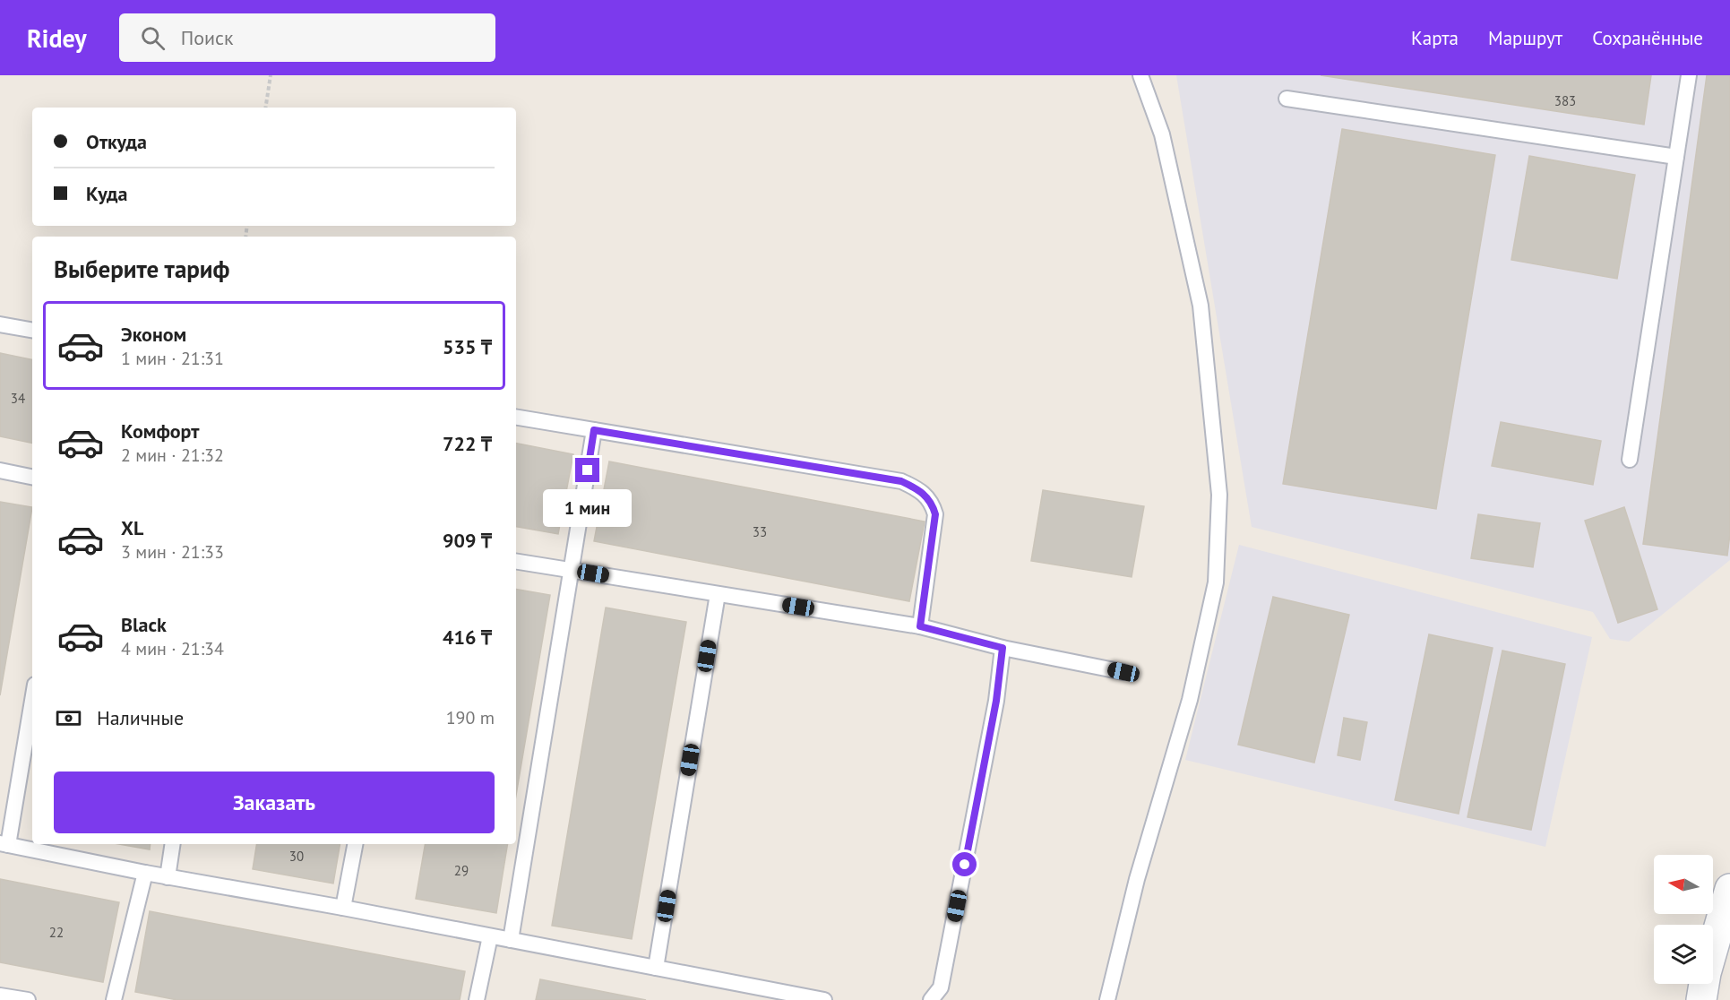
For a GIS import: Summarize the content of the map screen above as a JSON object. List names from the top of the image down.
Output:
{
  "house_numbers": [
    "383",
    "34",
    "33",
    "30",
    "29",
    "22"
  ],
  "north": "left",
  "page": {
    "header": "Ridey",
    "search": "Поиск",
    "nav": ["Карта", "Маршрут", "Сохранённые"],
    "banner": ["Откуда", "Куда"],
    "heading": "Выберите тариф",
    "list": [
      {
        "name": "Эконом",
        "note": "1 мин · 21:31",
        "value": "535 ₸"
      },
      {
        "name": "Комфорт",
        "note": "2 мин · 21:32",
        "value": "722 ₸"
      },
      {
        "name": "XL",
        "note": "3 мин · 21:33",
        "value": "909 ₸"
      },
      {
        "name": "Black",
        "note": "4 мин · 21:34",
        "value": "416 ₸"
      }
    ],
    "bubble": "1 мин",
    "pay": ["Наличные", "190 m"],
    "buttons": "Заказать"
  }
}
